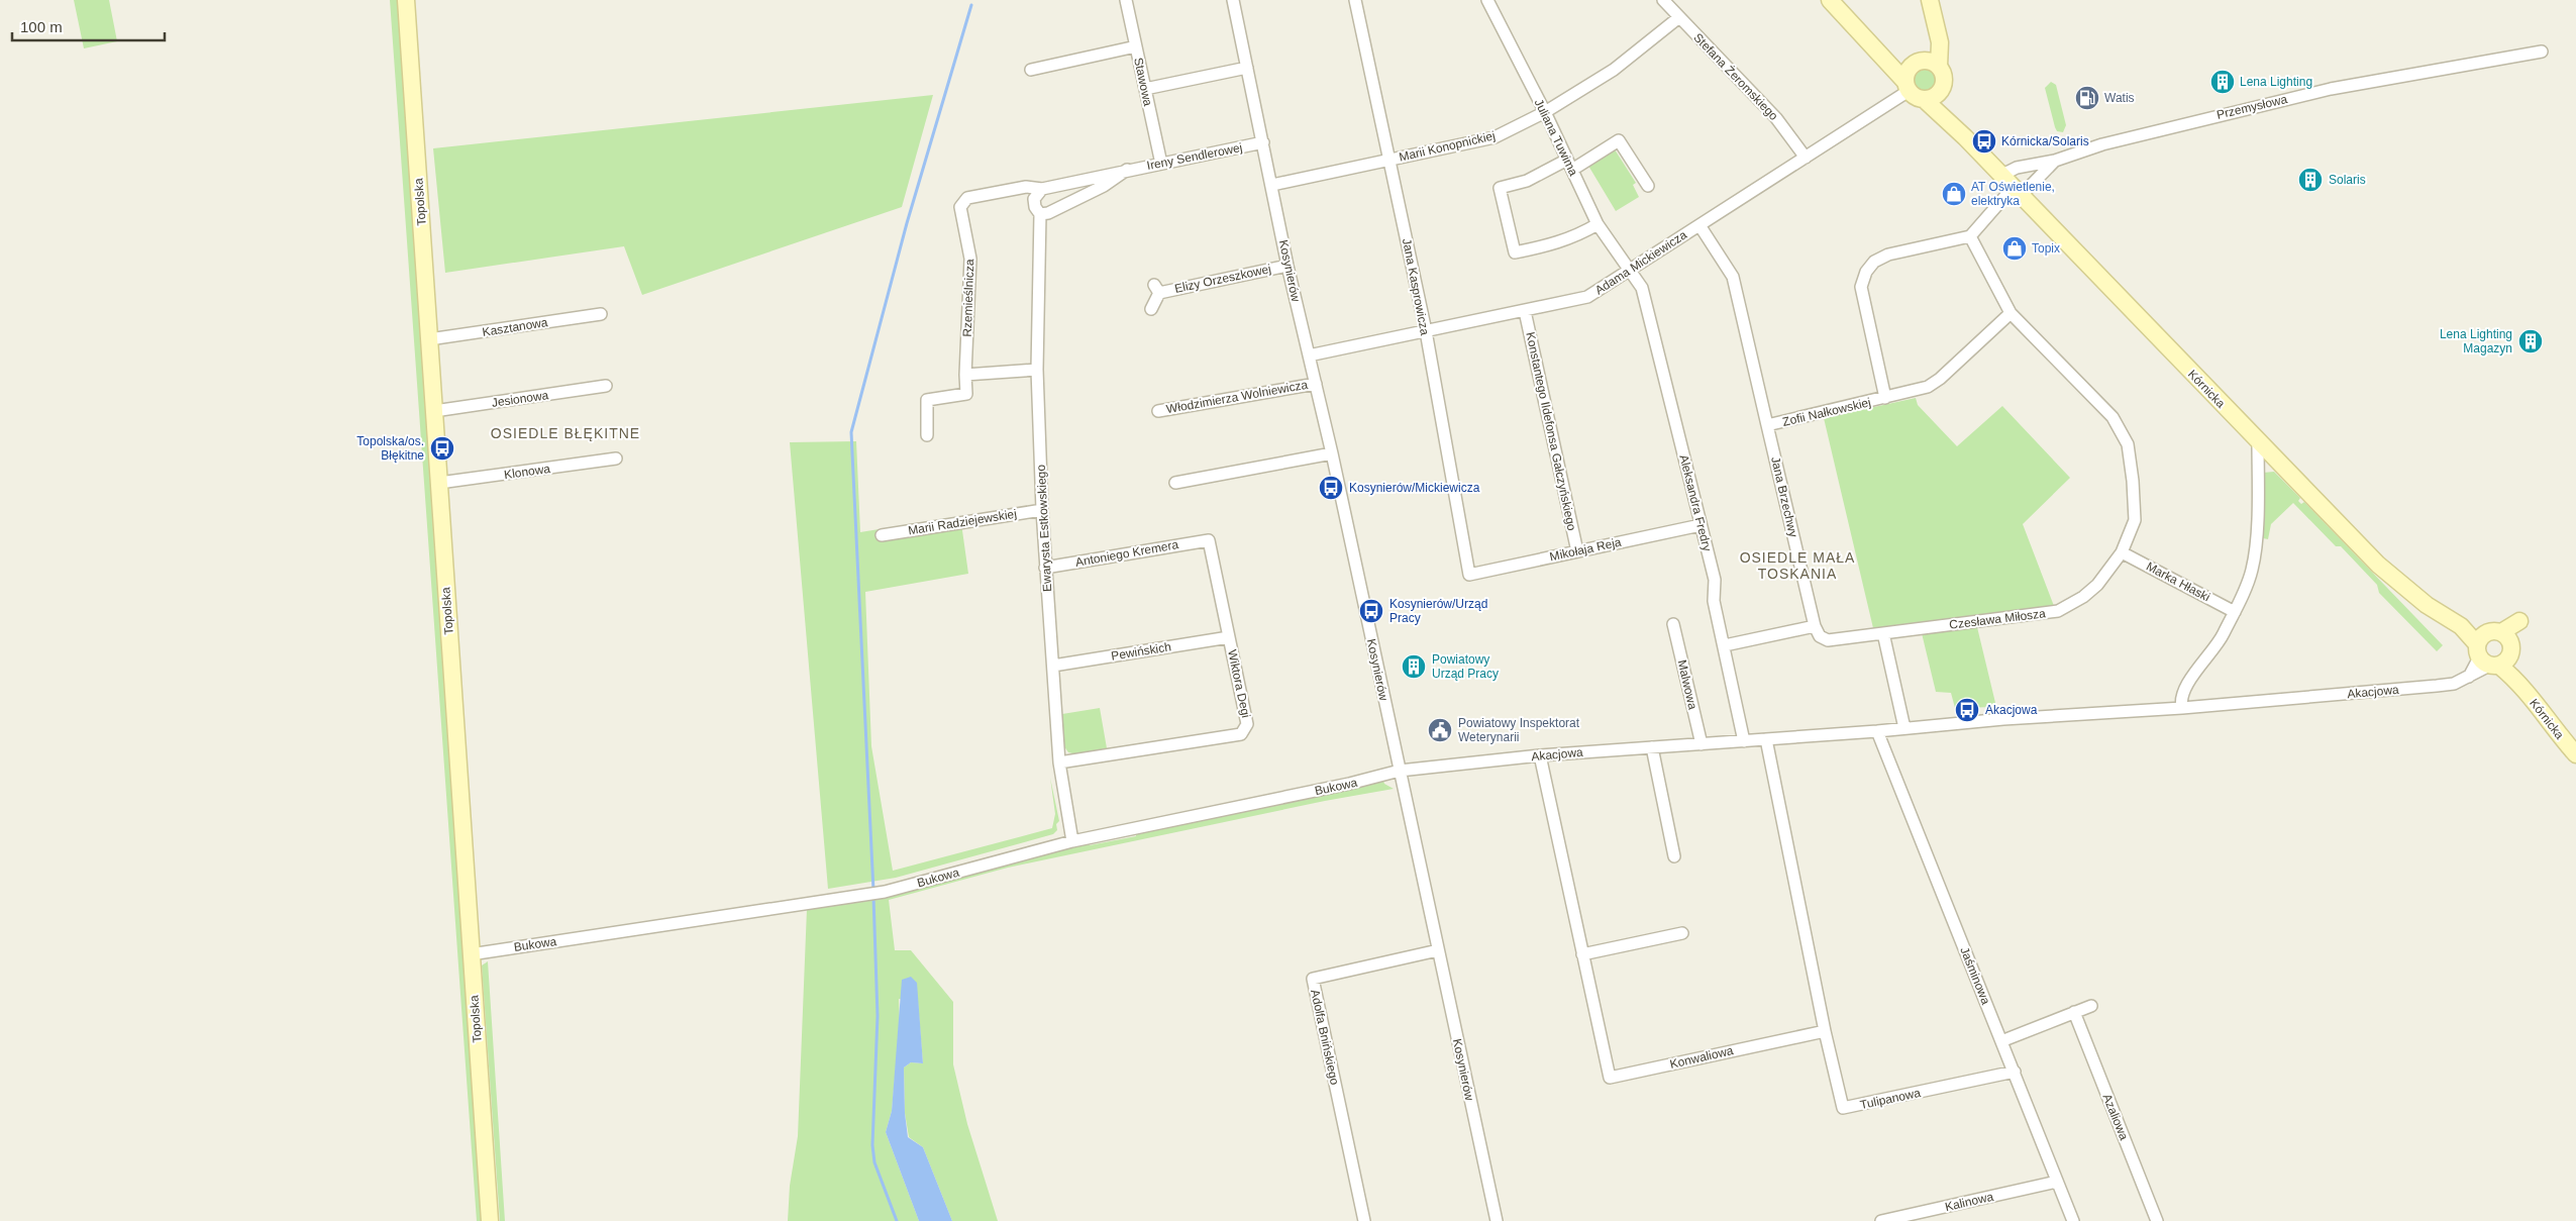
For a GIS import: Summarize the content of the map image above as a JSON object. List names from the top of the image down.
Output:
{
  "streets": {
    "street": [
      "Stefana Żeromskiego",
      "Stawowa",
      "Przemysłowa",
      "Juliana Tuwima",
      "Marii Konopnickiej",
      "Ireny Sendlerowej",
      "Topolska",
      "Adama Mickiewicza",
      "Kosynierów",
      "Elizy Orzeszkowej",
      "Jana Kasprowicza",
      "Rzemieślnicza",
      "Kasztanowa",
      "Kórnicka",
      "Włodzimierza Wolniewicza",
      "Jesionowa",
      "Zofii Nałkowskiej",
      "Konstantego Ildefonsa Gałczyńskiego",
      "Klonowa",
      "Jana Brzechwy",
      "Aleksandra Fredry",
      "Marii Radziejewskiej",
      "Ewarysta Estkowskiego",
      "Mikołaja Reja",
      "Antoniego Kremera",
      "Marka Hłaski",
      "Czesława Miłosza",
      "Pewińskich",
      "Wiktora Degi",
      "Malwowa",
      "Akacjowa",
      "Bukowa",
      "Jaśminowa",
      "Adolfa Bnińskiego",
      "Konwaliowa",
      "Tulipanowa",
      "Azaliowa",
      "Kalinowa"
    ]
  },
  "crossings": [
    ["Stefana Żeromskiego", "Marii Konopnickiej"],
    ["Stefana Żeromskiego", "Adama Mickiewicza"],
    ["Stawowa", "Ireny Sendlerowej"],
    ["Przemysłowa", "Kórnicka"],
    ["Przemysłowa", "Czesława Miłosza"],
    ["Juliana Tuwima", "Marii Konopnickiej"],
    ["Juliana Tuwima", "Adama Mickiewicza"],
    ["Juliana Tuwima", "Aleksandra Fredry"],
    ["Marii Konopnickiej", "Kosynierów"],
    ["Marii Konopnickiej", "Jana Kasprowicza"],
    ["Ireny Sendlerowej", "Kosynierów"],
    ["Ireny Sendlerowej", "Rzemieślnicza"],
    ["Ireny Sendlerowej", "Ewarysta Estkowskiego"],
    ["Topolska", "Kasztanowa"],
    ["Topolska", "Jesionowa"],
    ["Topolska", "Klonowa"],
    ["Topolska", "Bukowa"],
    ["Adama Mickiewicza", "Kosynierów"],
    ["Adama Mickiewicza", "Jana Kasprowicza"],
    ["Adama Mickiewicza", "Kórnicka"],
    ["Adama Mickiewicza", "Zofii Nałkowskiej"],
    ["Adama Mickiewicza", "Konstantego Ildefonsa Gałczyńskiego"],
    ["Adama Mickiewicza", "Aleksandra Fredry"],
    ["Kosynierów", "Elizy Orzeszkowej"],
    ["Kosynierów", "Włodzimierza Wolniewicza"],
    ["Kosynierów", "Akacjowa"],
    ["Kosynierów", "Bukowa"],
    ["Kosynierów", "Adolfa Bnińskiego"],
    ["Jana Kasprowicza", "Mikołaja Reja"],
    ["Kórnicka", "Akacjowa"],
    ["Zofii Nałkowskiej", "Jana Brzechwy"],
    ["Zofii Nałkowskiej", "Czesława Miłosza"],
    ["Konstantego Ildefonsa Gałczyńskiego", "Mikołaja Reja"],
    ["Jana Brzechwy", "Czesława Miłosza"],
    ["Aleksandra Fredry", "Mikołaja Reja"],
    ["Aleksandra Fredry", "Akacjowa"],
    ["Marii Radziejewskiej", "Ewarysta Estkowskiego"],
    ["Ewarysta Estkowskiego", "Antoniego Kremera"],
    ["Ewarysta Estkowskiego", "Pewińskich"],
    ["Ewarysta Estkowskiego", "Wiktora Degi"],
    ["Ewarysta Estkowskiego", "Bukowa"],
    ["Antoniego Kremera", "Wiktora Degi"],
    ["Marka Hłaski", "Czesława Miłosza"],
    ["Pewińskich", "Wiktora Degi"],
    ["Malwowa", "Akacjowa"],
    ["Akacjowa", "Bukowa"],
    ["Akacjowa", "Jaśminowa"],
    ["Akacjowa", "Konwaliowa"],
    ["Jaśminowa", "Tulipanowa"],
    ["Jaśminowa", "Kalinowa"],
    ["Konwaliowa", "Tulipanowa"]
  ],
  "districts": ["OSIEDLE BŁĘKITNE", "OSIEDLE MAŁA TOSKANIA"],
  "places": {
    "building": [
      "Lena Lighting",
      "Solaris",
      "Lena Lighting Magazyn",
      "Powiatowy Urząd Pracy"
    ],
    "fuel station": ["Watis"],
    "bus stop": [
      "Kórnicka/Solaris",
      "Topolska/os. Błękitne",
      "Kosynierów/Mickiewicza",
      "Kosynierów/Urząd Pracy",
      "Akacjowa"
    ],
    "shop": ["AT Oświetlenie, elektryka", "Topix"],
    "public building": ["Powiatowy Inspektorat Weterynarii"]
  },
  "scale_bar": "100 m"
}
